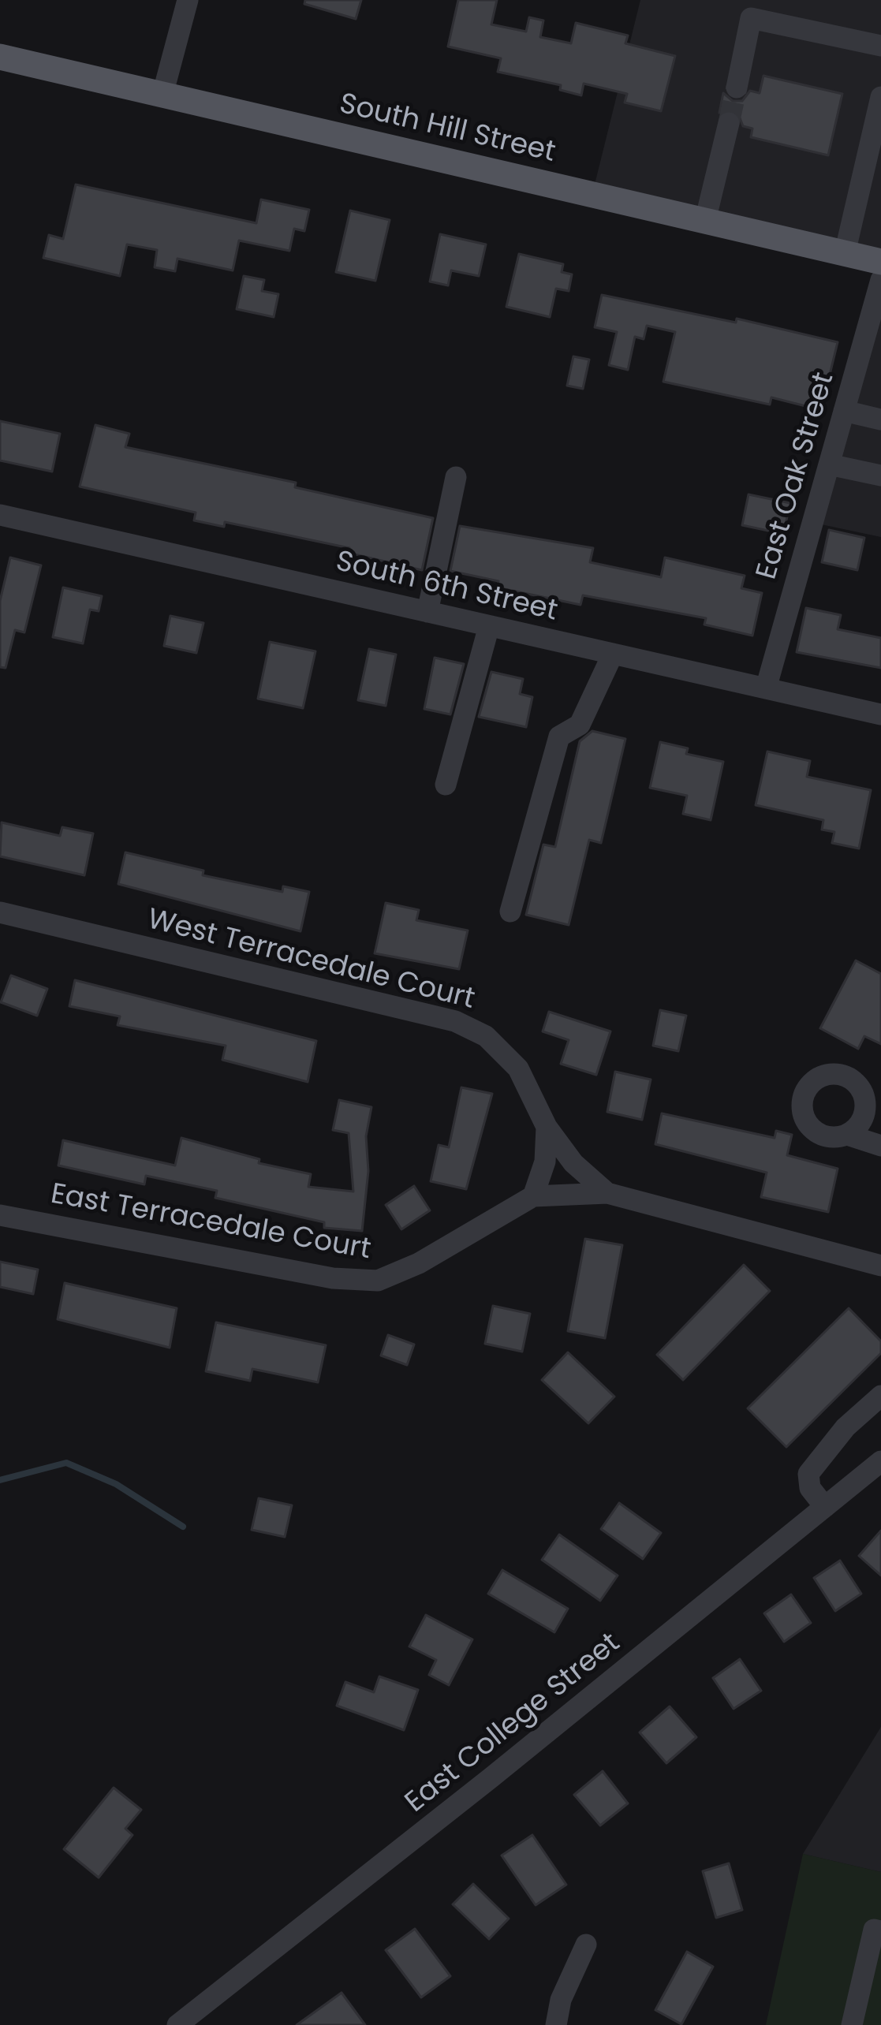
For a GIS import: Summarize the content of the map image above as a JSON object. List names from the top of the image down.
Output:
{
  "streets": {
    "main road": ["South Hill Street"],
    "street": [
      "East Oak Street",
      "South 6th Street",
      "West Terracedale Court",
      "East Terracedale Court",
      "East College Street"
    ]
  },
  "crossings": [
    ["East Oak Street", "South 6th Street"]
  ]
}
